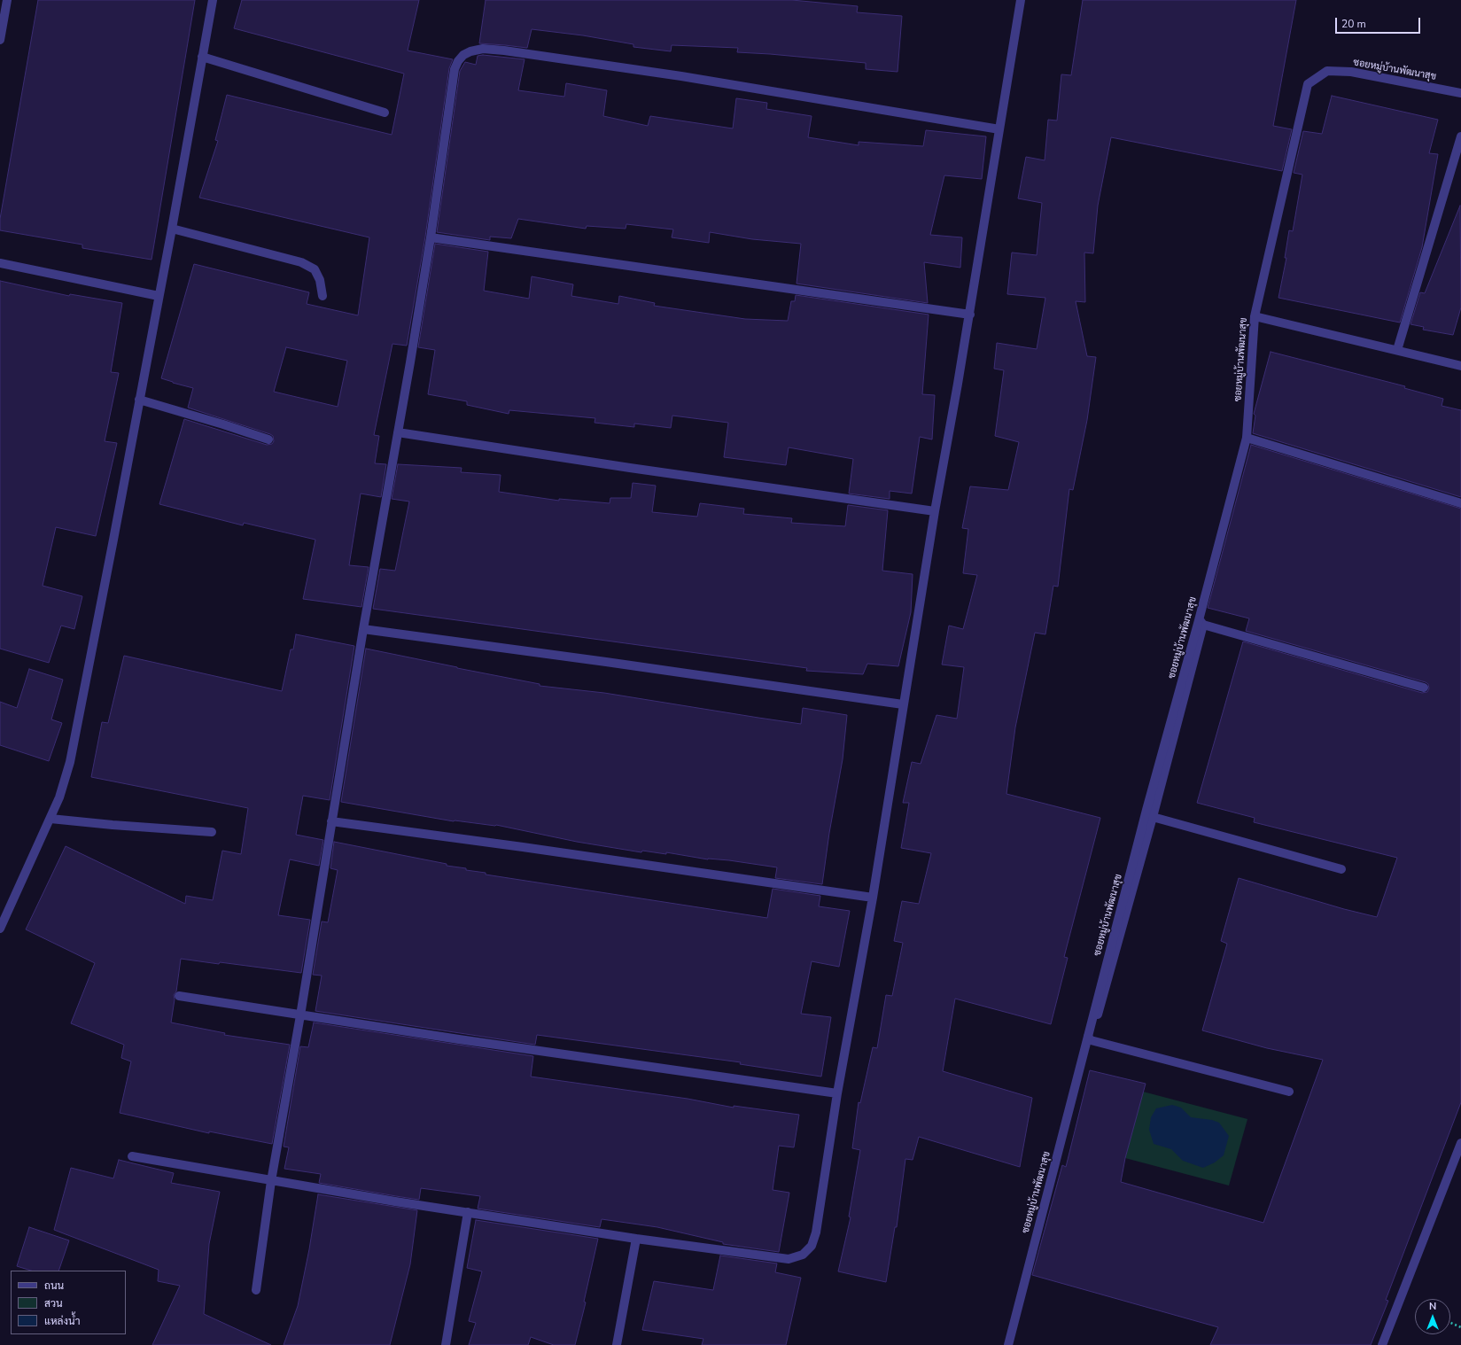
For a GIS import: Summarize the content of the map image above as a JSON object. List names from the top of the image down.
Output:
{
  "streets": {
    "street": ["ซอยหมู่บ้านพัฒนาสุข"]
  },
  "legend": ["ถนน", "สวน", "แหล่งน้ำ"],
  "scale_bar": "20 m",
  "north": "top"
}
